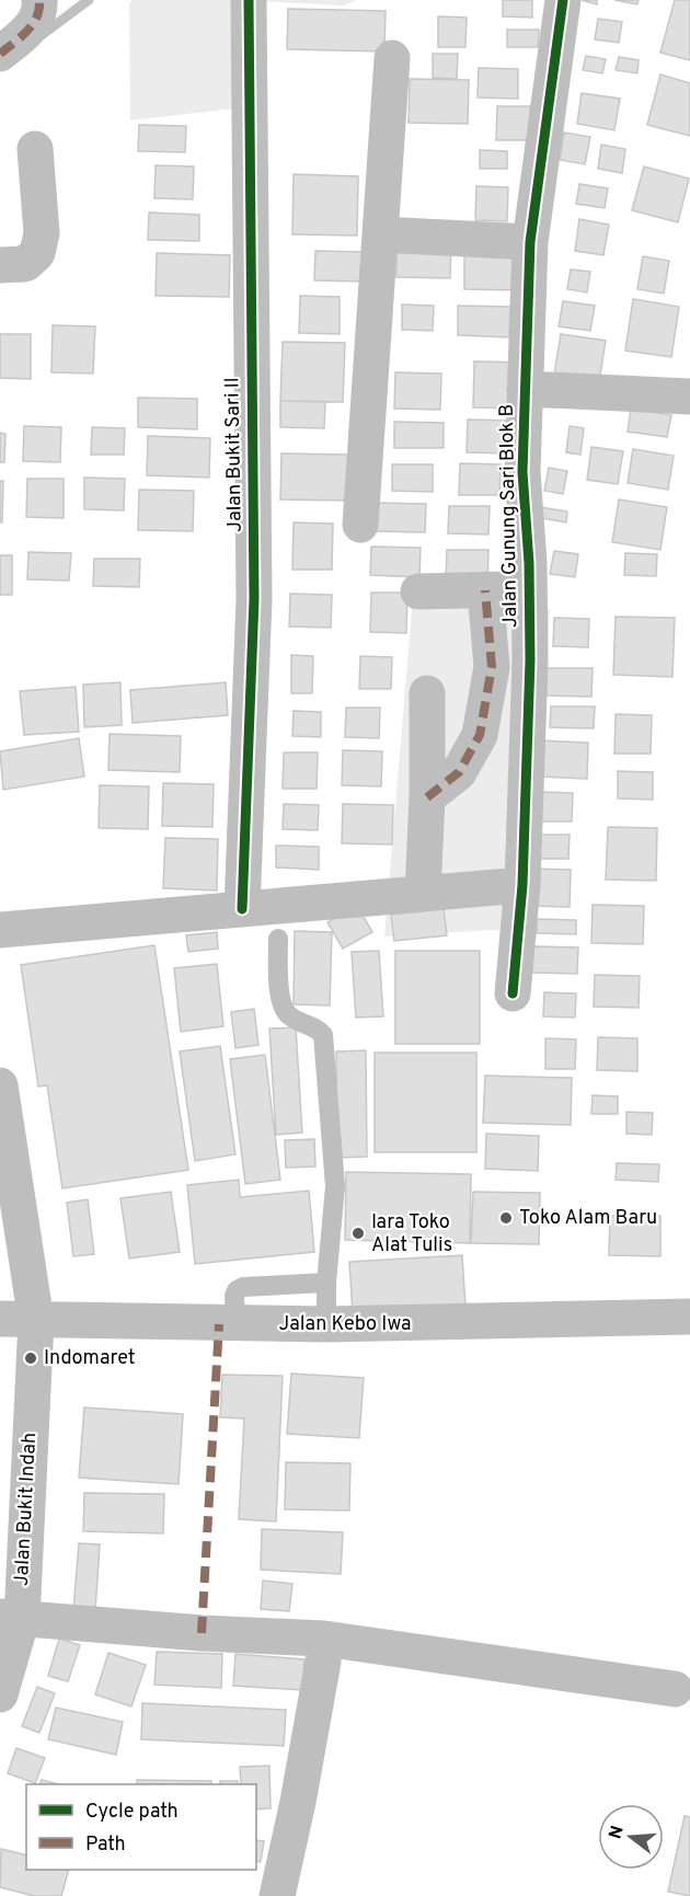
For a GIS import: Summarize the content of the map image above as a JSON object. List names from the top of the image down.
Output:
{
  "streets": {
    "street": [
      "Jalan Bukit Sari II",
      "Jalan Gunung Sari Blok B",
      "Jalan Kebo Iwa",
      "Jalan Bukit Indah"
    ]
  },
  "crossings": [
    ["Jalan Kebo Iwa", "Jalan Bukit Indah"]
  ],
  "places": ["Toko Alam Baru", "Iara Toko Alat Tulis", "Indomaret"],
  "legend": ["Cycle path", "Path"],
  "north": "left"
}
